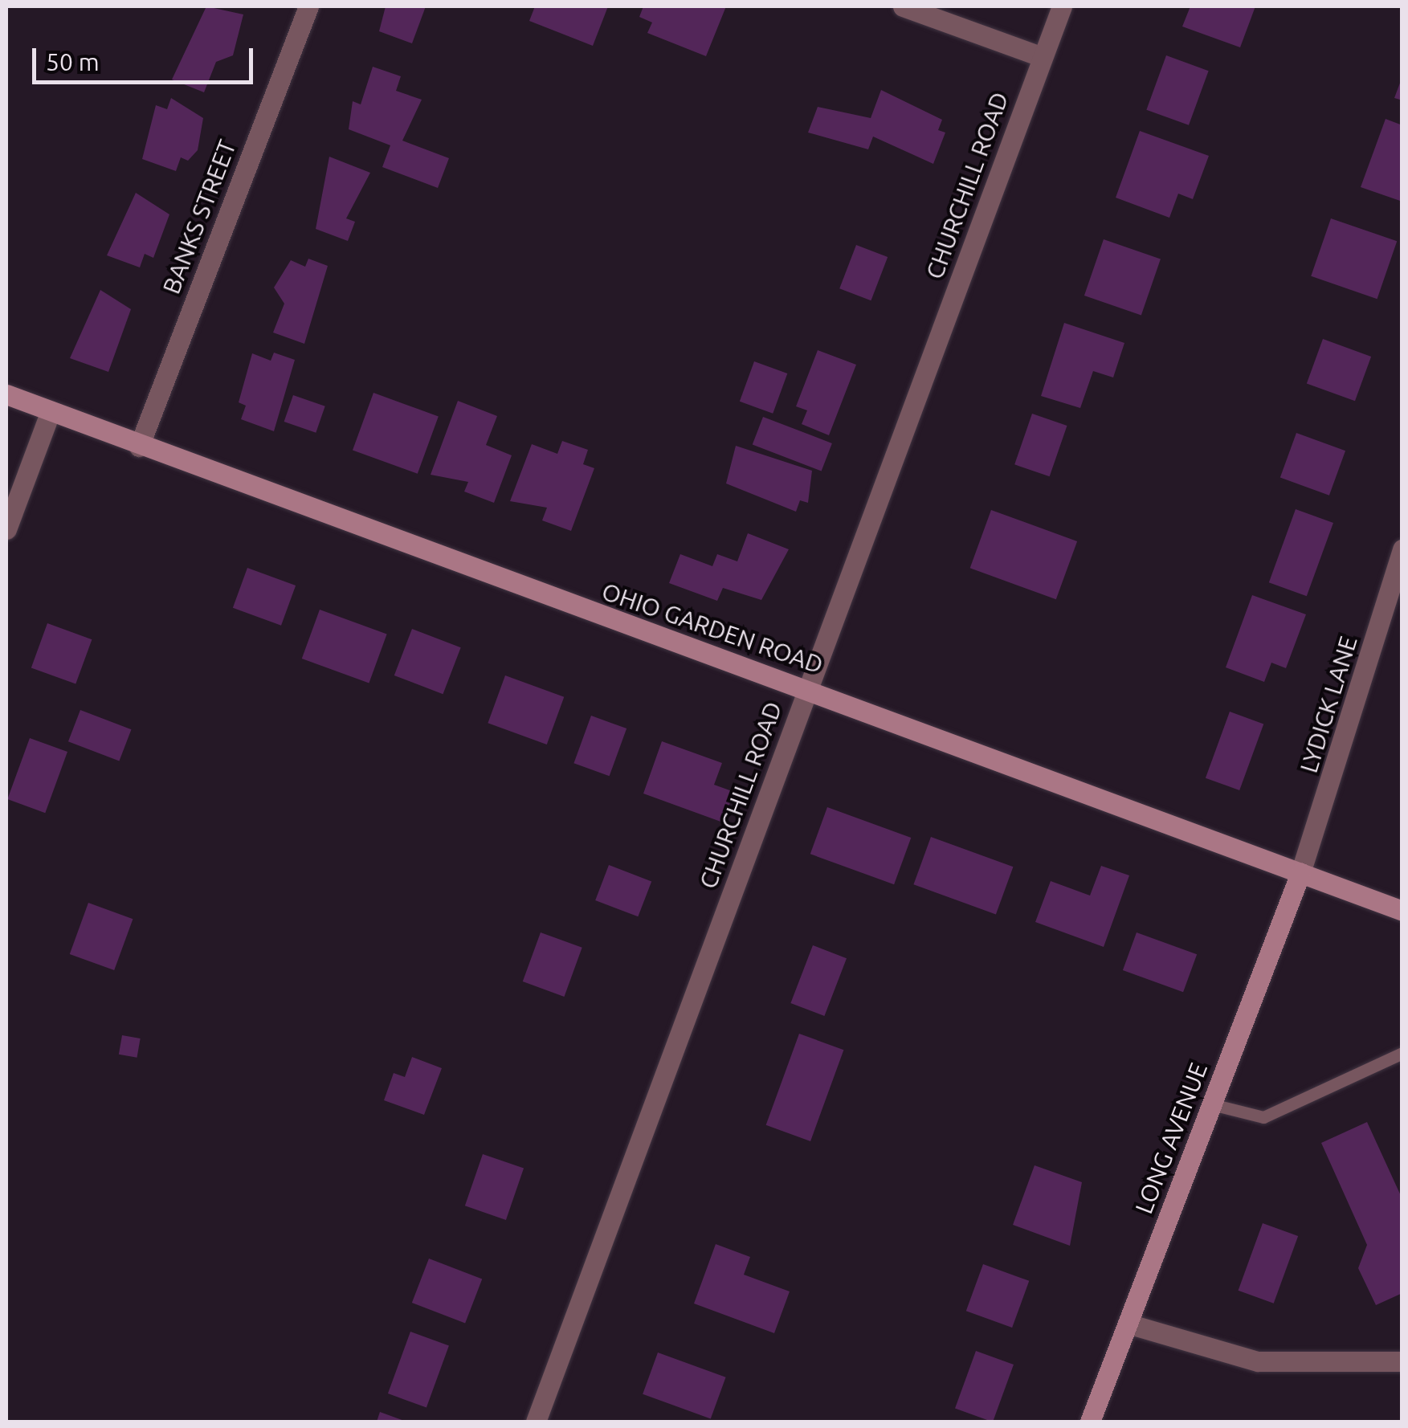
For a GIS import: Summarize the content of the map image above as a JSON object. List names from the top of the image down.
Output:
{
  "streets": {
    "street": [
      "CHURCHILL ROAD",
      "BANKS STREET",
      "OHIO GARDEN ROAD",
      "LYDICK LANE",
      "LONG AVENUE"
    ]
  },
  "crossings": [
    ["CHURCHILL ROAD", "OHIO GARDEN ROAD"],
    ["BANKS STREET", "OHIO GARDEN ROAD"],
    ["OHIO GARDEN ROAD", "LYDICK LANE"],
    ["OHIO GARDEN ROAD", "LONG AVENUE"],
    ["LYDICK LANE", "LONG AVENUE"]
  ],
  "scale_bar": "50 m"
}
